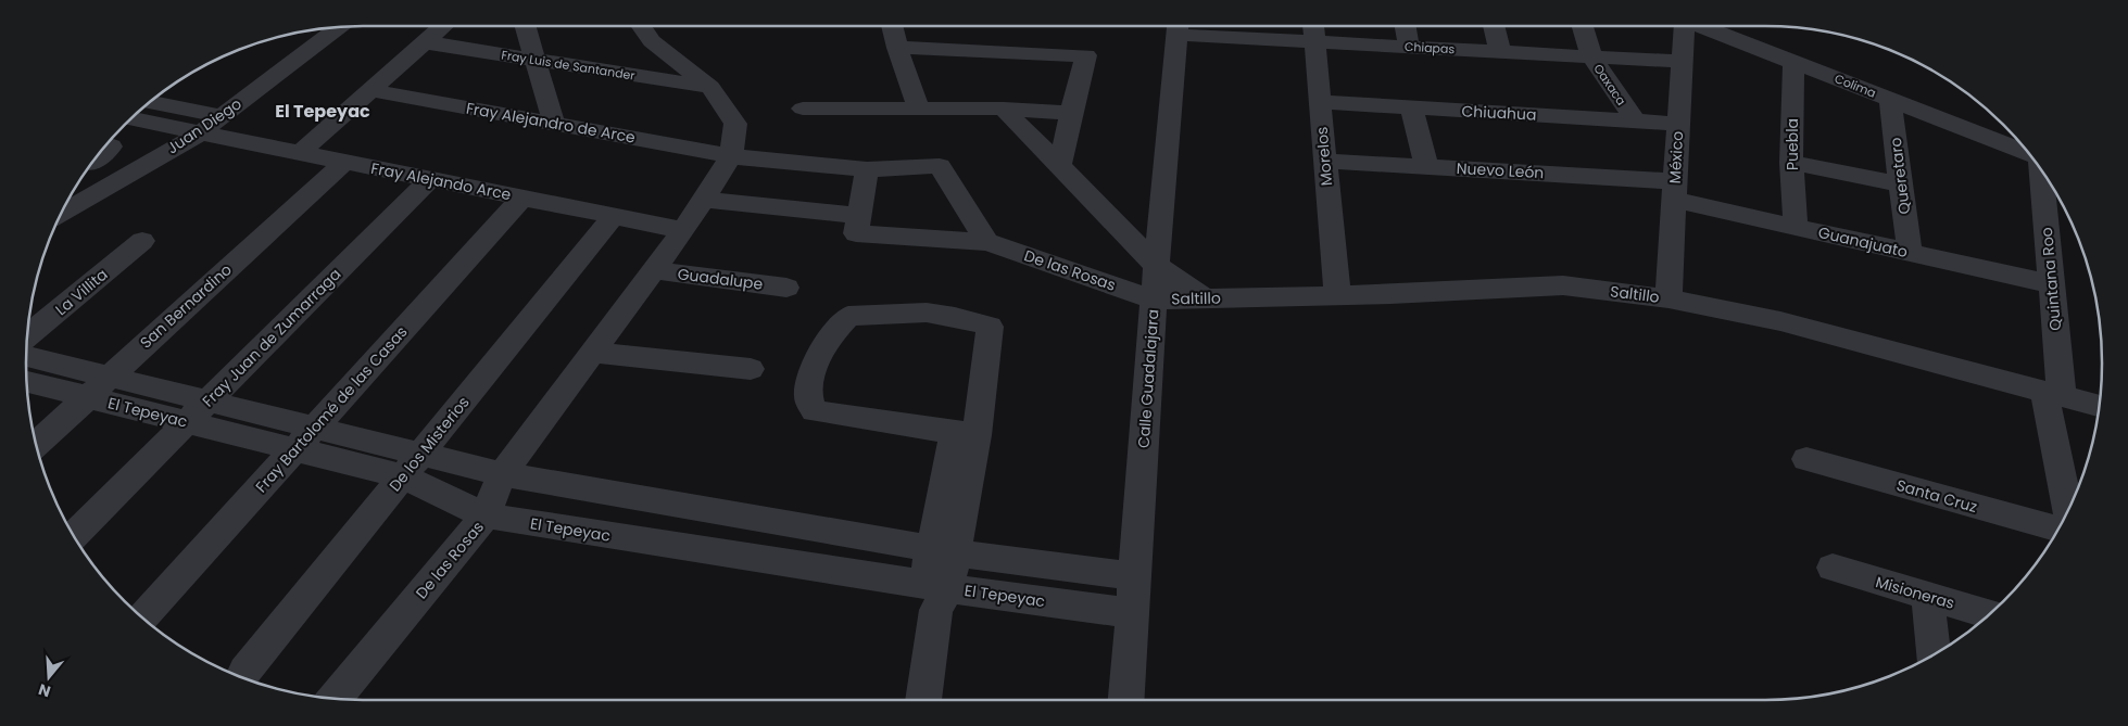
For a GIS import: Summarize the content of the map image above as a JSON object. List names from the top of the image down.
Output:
{
  "streets": {
    "street": [
      "Chiapas",
      "Fray Luis de Santander",
      "Oaxaca",
      "Colima",
      "Chiuahua",
      "Fray Alejandro de Arce",
      "Juan Diego",
      "Puebla",
      "Morelos",
      "México",
      "Nuevo León",
      "Queretaro",
      "Fray Alejando Arce",
      "Guanajuato",
      "De las Rosas",
      "Guadalupe",
      "Quintana Roo",
      "La Villita",
      "Saltillo",
      "San Bernardino",
      "Fray Juan de Zumarraga",
      "Calle Guadalajara",
      "Fray Bartolomé de las Casas",
      "El Tepeyac",
      "De los Misterios",
      "Santa Cruz",
      "Misioneras"
    ]
  },
  "crossings": [
    ["Chiapas", "Oaxaca"],
    ["Chiapas", "Morelos"],
    ["Chiapas", "México"],
    ["Fray Luis de Santander", "De las Rosas"],
    ["Oaxaca", "Chiuahua"],
    ["Colima", "Puebla"],
    ["Colima", "Queretaro"],
    ["Chiuahua", "Morelos"],
    ["Chiuahua", "México"],
    ["Fray Alejandro de Arce", "De las Rosas"],
    ["Juan Diego", "Fray Alejando Arce"],
    ["Puebla", "Guanajuato"],
    ["Morelos", "Nuevo León"],
    ["Morelos", "Saltillo"],
    ["México", "Nuevo León"],
    ["México", "Guanajuato"],
    ["México", "Saltillo"],
    ["Nuevo León", "Guanajuato"],
    ["Queretaro", "Guanajuato"],
    ["Fray Alejando Arce", "De las Rosas"],
    ["Fray Alejando Arce", "San Bernardino"],
    ["Fray Alejando Arce", "Fray Juan de Zumarraga"],
    ["Fray Alejando Arce", "Fray Bartolomé de las Casas"],
    ["Fray Alejando Arce", "De los Misterios"],
    ["Guanajuato", "Quintana Roo"],
    ["De las Rosas", "Guadalupe"],
    ["De las Rosas", "Saltillo"],
    ["De las Rosas", "Calle Guadalajara"],
    ["De las Rosas", "El Tepeyac"],
    ["Quintana Roo", "Saltillo"],
    ["Saltillo", "Calle Guadalajara"],
    ["San Bernardino", "El Tepeyac"],
    ["Fray Juan de Zumarraga", "El Tepeyac"],
    ["Calle Guadalajara", "El Tepeyac"],
    ["Fray Bartolomé de las Casas", "El Tepeyac"],
    ["El Tepeyac", "De los Misterios"]
  ],
  "districts": ["El Tepeyac"],
  "north": "bottom"
}
